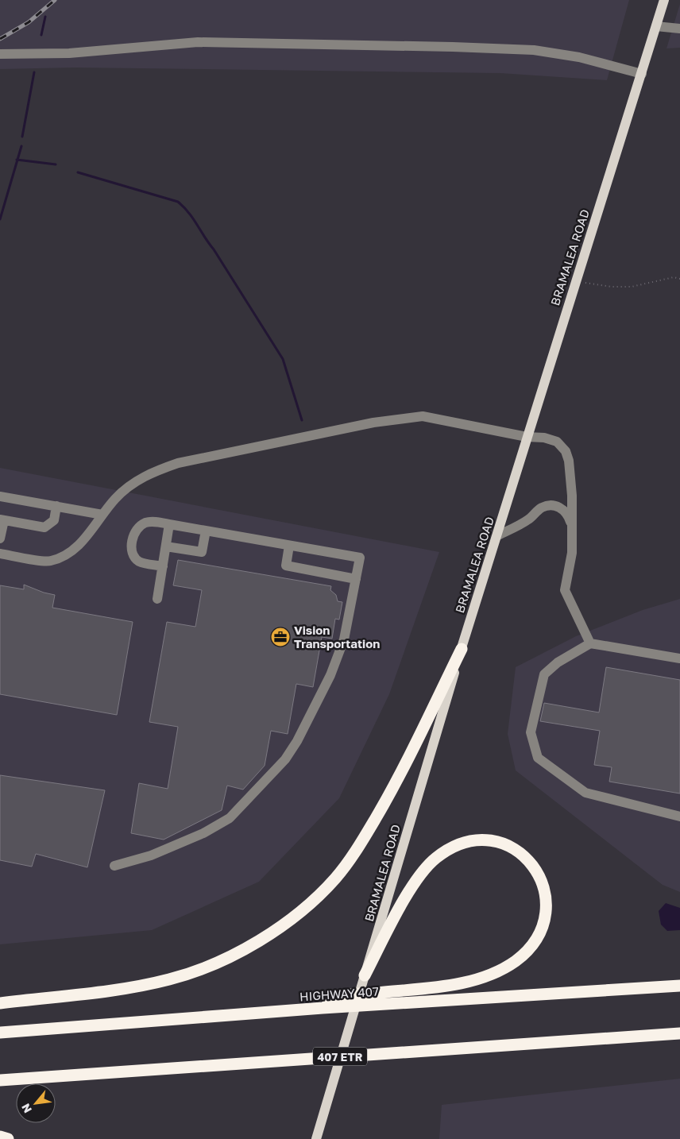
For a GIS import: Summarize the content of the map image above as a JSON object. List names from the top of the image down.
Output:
{
  "streets": {
    "highway": ["HIGHWAY 407", "407 ETR"],
    "main road": ["BRAMALEA ROAD"]
  },
  "places": {
    "office": ["Vision Transportation"]
  },
  "north": "bottom left"
}
